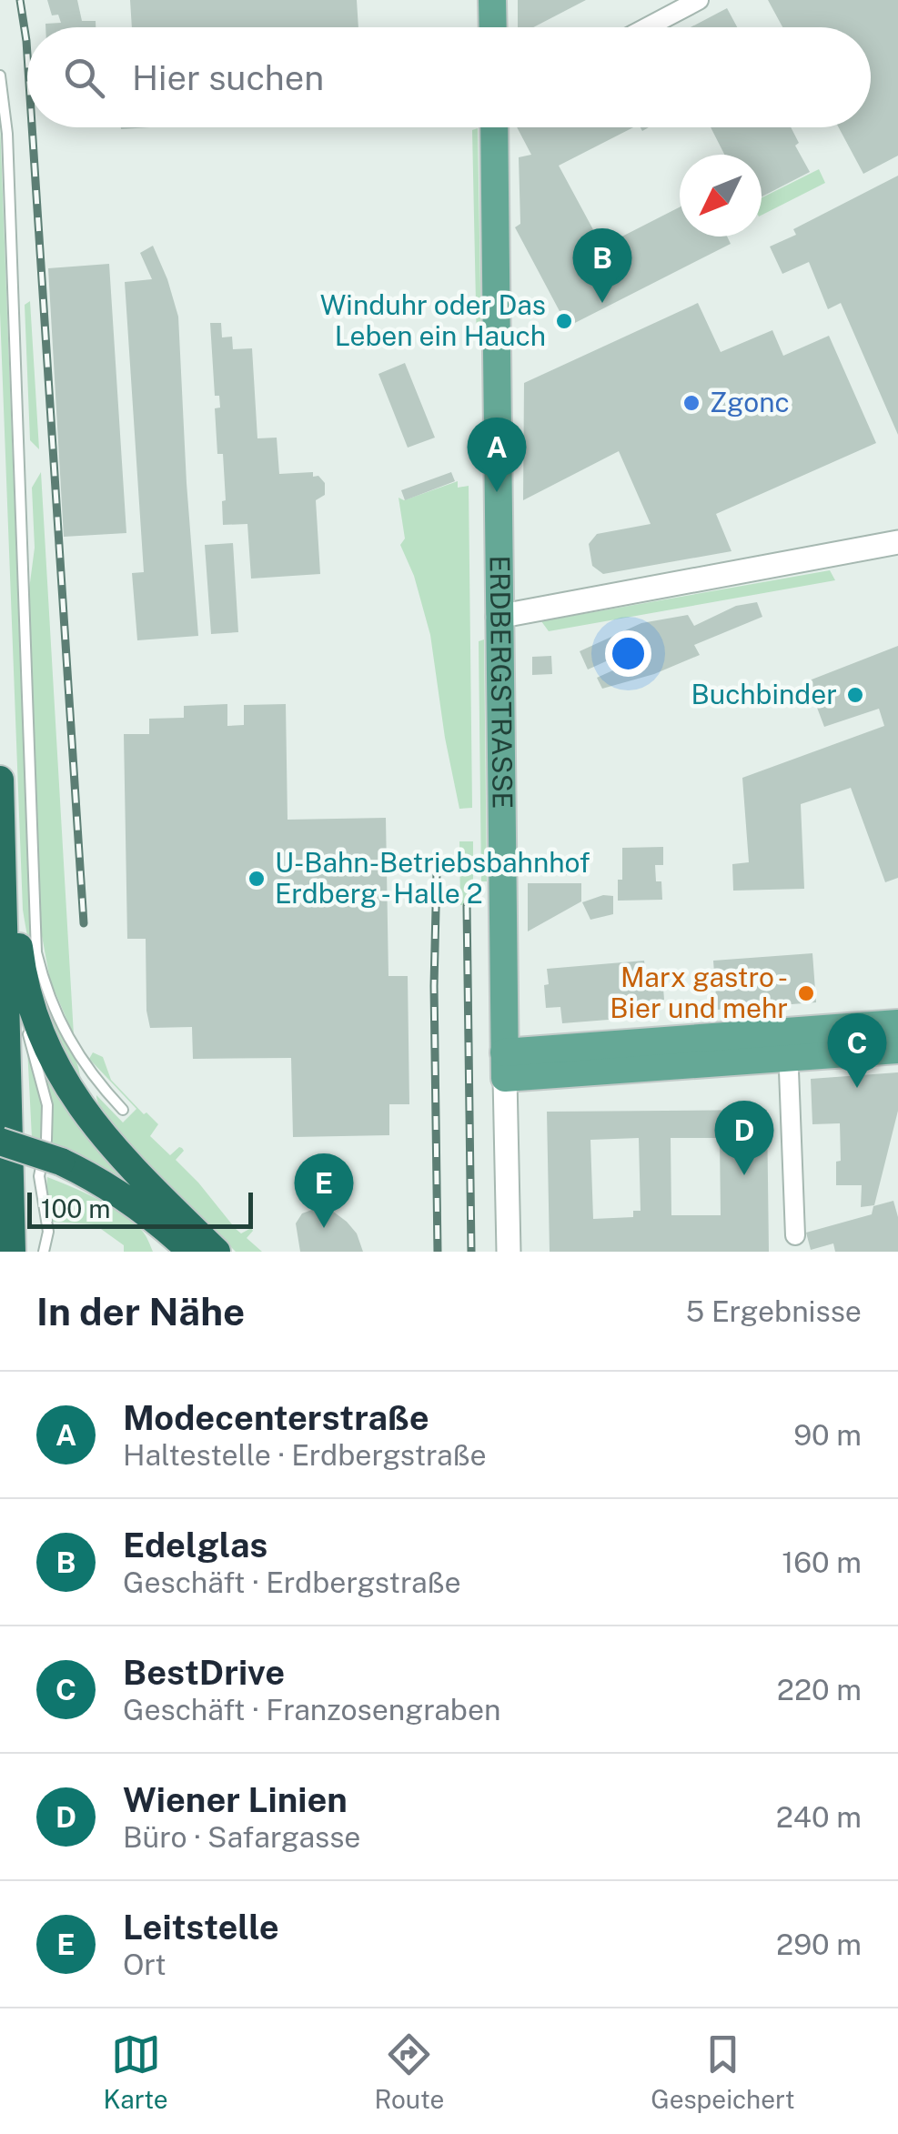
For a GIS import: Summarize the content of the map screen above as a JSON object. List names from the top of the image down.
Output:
{
  "streets": {
    "main road": ["ERDBERGSTRASSE"]
  },
  "places": [
    "Winduhr oder Das Leben ein Hauch",
    "Zgonc",
    "Buchbinder",
    "U-Bahn-Betriebsbahnhof Erdberg - Halle 2",
    "Marx gastro - Bier und mehr"
  ],
  "scale_bar": "100 m",
  "north": "bottom left",
  "page": {
    "search": "Hier suchen",
    "pins": [
      "B",
      "A",
      "C",
      "D",
      "E"
    ],
    "scale": "100 m",
    "heading": ["In der Nähe", "5 Ergebnisse"],
    "list": [
      {
        "mark": "A",
        "name": "Modecenterstraße",
        "note": "Haltestelle · Erdbergstraße",
        "value": "90 m"
      },
      {
        "mark": "B",
        "name": "Edelglas",
        "note": "Geschäft · Erdbergstraße",
        "value": "160 m"
      },
      {
        "mark": "C",
        "name": "BestDrive",
        "note": "Geschäft · Franzosengraben",
        "value": "220 m"
      },
      {
        "mark": "D",
        "name": "Wiener Linien",
        "note": "Büro · Safargasse",
        "value": "240 m"
      },
      {
        "mark": "E",
        "name": "Leitstelle",
        "note": "Ort",
        "value": "290 m"
      }
    ],
    "nav": ["Karte", "Route", "Gespeichert"]
  }
}
